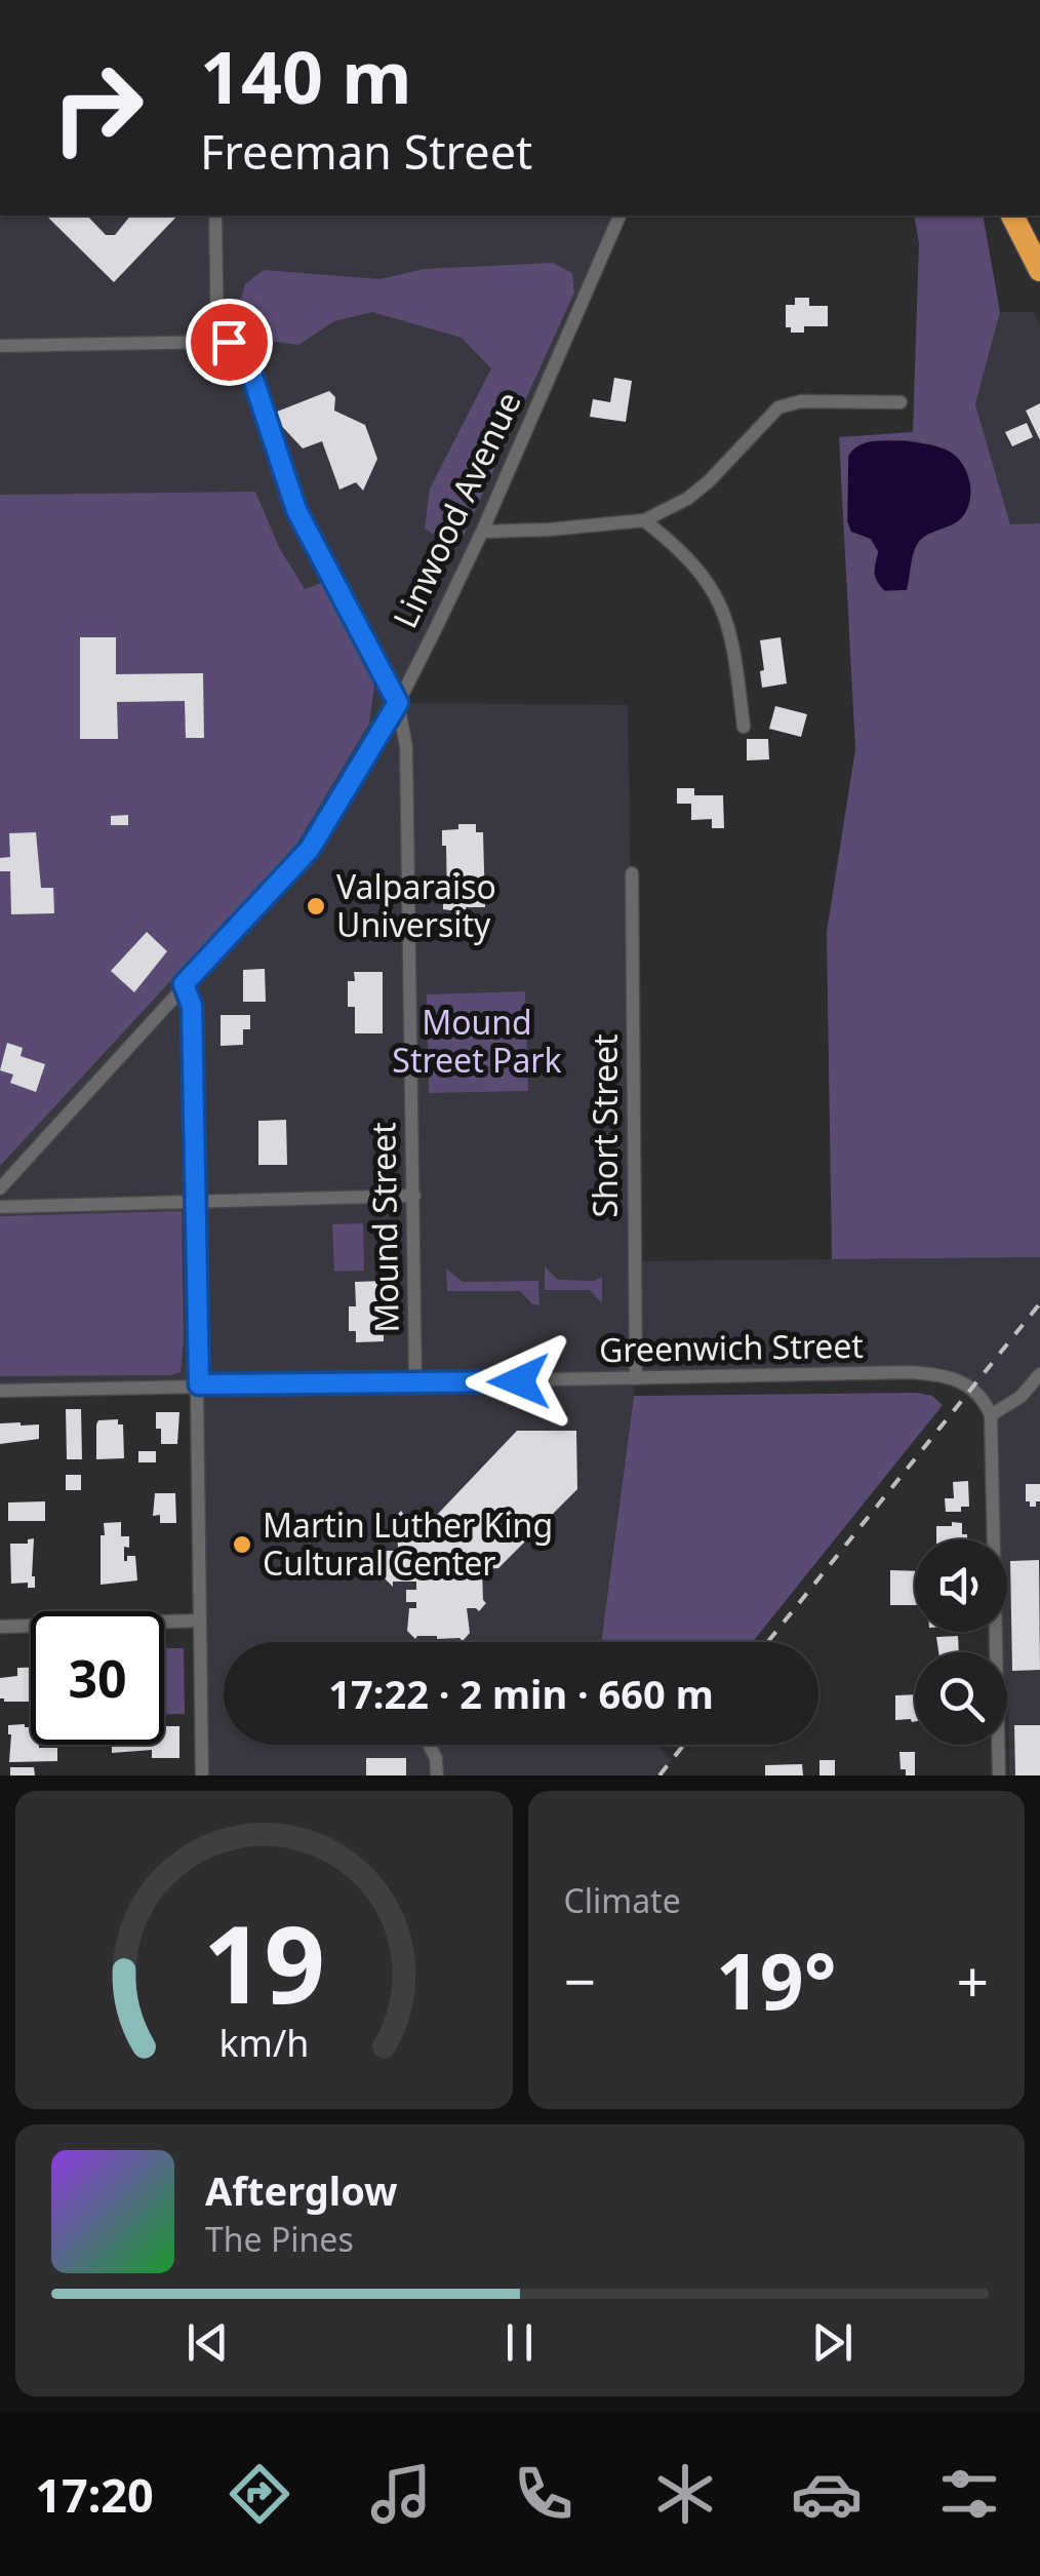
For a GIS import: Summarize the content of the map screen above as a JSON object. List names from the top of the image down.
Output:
{
  "streets": {
    "street": [
      "Linwood Avenue",
      "Short Street",
      "Mound Street",
      "Greenwich Street"
    ]
  },
  "crossings": [
    ["Linwood Avenue", "Mound Street"],
    ["Short Street", "Greenwich Street"],
    ["Mound Street", "Greenwich Street"]
  ],
  "parks": ["Mound Street Park"],
  "places": ["Valparaiso University", "Martin Luther King Cultural Center"],
  "page": {
    "turn": ["140 m", "Freeman Street"],
    "limit": "30",
    "trip": "17:22 · 2 min · 660 m",
    "tile": "Climate",
    "heat": ["−", "19°", "+"],
    "song": ["Afterglow", "The Pines"],
    "tabs": "17:20",
    "gauge": ["19", "km/h"]
  }
}
